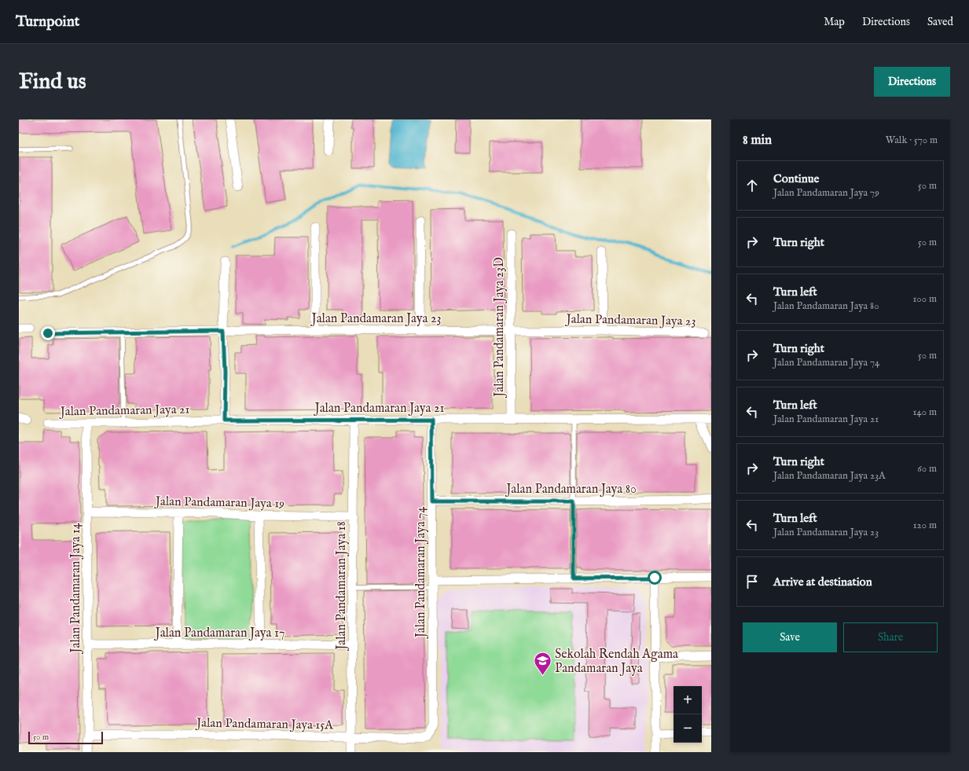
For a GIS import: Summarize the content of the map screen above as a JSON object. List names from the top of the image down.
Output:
{
  "streets": {
    "street": [
      "Jalan Pandamaran Jaya 23",
      "Jalan Pandamaran Jaya 23D",
      "Jalan Pandamaran Jaya 21",
      "Jalan Pandamaran Jaya 80",
      "Jalan Pandamaran Jaya 19",
      "Jalan Pandamaran Jaya 74",
      "Jalan Pandamaran Jaya 18",
      "Jalan Pandamaran Jaya 14",
      "Jalan Pandamaran Jaya 17",
      "Jalan Pandamaran Jaya 15A"
    ]
  },
  "crossings": [
    ["Jalan Pandamaran Jaya 23", "Jalan Pandamaran Jaya 23D"],
    ["Jalan Pandamaran Jaya 23D", "Jalan Pandamaran Jaya 21"],
    ["Jalan Pandamaran Jaya 21", "Jalan Pandamaran Jaya 74"],
    ["Jalan Pandamaran Jaya 21", "Jalan Pandamaran Jaya 18"],
    ["Jalan Pandamaran Jaya 21", "Jalan Pandamaran Jaya 14"],
    ["Jalan Pandamaran Jaya 80", "Jalan Pandamaran Jaya 74"],
    ["Jalan Pandamaran Jaya 19", "Jalan Pandamaran Jaya 18"],
    ["Jalan Pandamaran Jaya 19", "Jalan Pandamaran Jaya 14"],
    ["Jalan Pandamaran Jaya 74", "Jalan Pandamaran Jaya 15A"],
    ["Jalan Pandamaran Jaya 18", "Jalan Pandamaran Jaya 17"],
    ["Jalan Pandamaran Jaya 18", "Jalan Pandamaran Jaya 15A"],
    ["Jalan Pandamaran Jaya 14", "Jalan Pandamaran Jaya 17"],
    ["Jalan Pandamaran Jaya 14", "Jalan Pandamaran Jaya 15A"]
  ],
  "places": {
    "school or university": ["Sekolah Rendah Agama Pandamaran Jaya"]
  },
  "scale_bar": "50 m",
  "page": {
    "header": "Turnpoint",
    "nav": ["Map", "Directions", "Saved"],
    "buttons": [
      "Directions",
      ["Save", "Share"]
    ],
    "title": "Find us",
    "heading": ["8 min", "Walk · 570 m"],
    "list": [
      ["Continue", "Jalan Pandamaran Jaya 79", "50 m"],
      ["Turn right", "50 m"],
      ["Turn left", "Jalan Pandamaran Jaya 80", "100 m"],
      ["Turn right", "Jalan Pandamaran Jaya 74", "50 m"],
      ["Turn left", "Jalan Pandamaran Jaya 21", "140 m"],
      ["Turn right", "Jalan Pandamaran Jaya 23A", "60 m"],
      ["Turn left", "Jalan Pandamaran Jaya 23", "120 m"],
      "Arrive at destination"
    ],
    "map_buttons": ["+", "−"],
    "scale": "50 m"
  }
}
